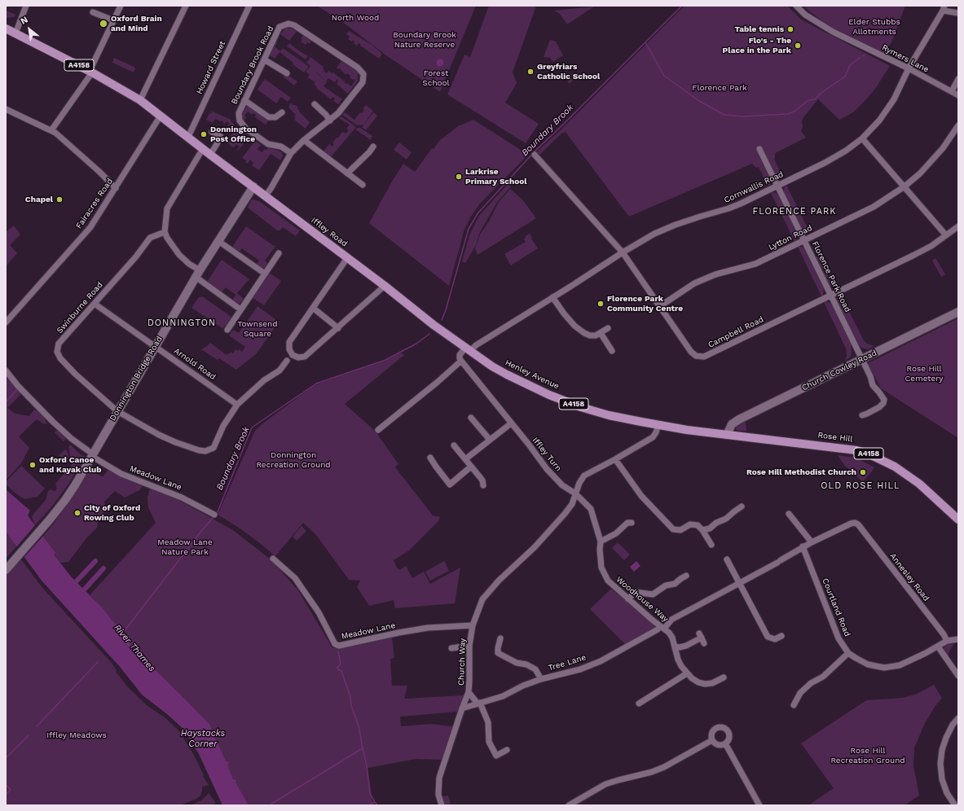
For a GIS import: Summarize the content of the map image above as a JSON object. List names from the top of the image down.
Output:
{
  "streets": {
    "main road": [
      "A4158",
      "Iffley Road",
      "Church Cowley Road",
      "Henley Avenue",
      "Donnington Bridge Road",
      "Rose Hill"
    ],
    "street": [
      "Rymers Lane",
      "Boundary Brook Road",
      "Howard Street",
      "Cornwallis Road",
      "Fairacres Road",
      "Lytton Road",
      "Florence Park Road",
      "Swinburne Road",
      "Campbell Road",
      "Arnold Road",
      "Iffley Turn",
      "Meadow Lane",
      "Annesley Road",
      "Woodhouse Way",
      "Courtland Road",
      "Church Way",
      "Tree Lane"
    ]
  },
  "crossings": [
    ["Rymers Lane", "Cornwallis Road"],
    ["Boundary Brook Road", "Iffley Road"],
    ["Howard Street", "Iffley Road"],
    ["Cornwallis Road", "Florence Park Road"],
    ["Cornwallis Road", "Campbell Road"],
    ["Cornwallis Road", "Henley Avenue"],
    ["Fairacres Road", "Iffley Road"],
    ["Iffley Road", "Henley Avenue"],
    ["Iffley Road", "Donnington Bridge Road"],
    ["Lytton Road", "Florence Park Road"],
    ["Lytton Road", "Campbell Road"],
    ["Florence Park Road", "Campbell Road"],
    ["Florence Park Road", "Church Cowley Road"],
    ["Swinburne Road", "Arnold Road"],
    ["Swinburne Road", "Donnington Bridge Road"],
    ["Arnold Road", "Donnington Bridge Road"],
    ["Church Cowley Road", "Henley Avenue"],
    ["Church Cowley Road", "Rose Hill"],
    ["Henley Avenue", "Rose Hill"],
    ["Donnington Bridge Road", "Meadow Lane"],
    ["Iffley Turn", "Woodhouse Way"],
    ["Iffley Turn", "Church Way"],
    ["Meadow Lane", "Church Way"],
    ["Annesley Road", "Courtland Road"],
    ["Woodhouse Way", "Church Way"],
    ["Church Way", "Tree Lane"]
  ],
  "districts": ["FLORENCE PARK", "DONNINGTON", "OLD ROSE HILL"],
  "water": ["Boundary Brook", "River Thames", "Haystacks Corner"],
  "parks": [
    "North Wood",
    "Elder Stubbs Allotments",
    "Boundary Brook Nature Reserve",
    "Forest School",
    "Florence Park",
    "Townsend Square",
    "Rose Hill Cemetery",
    "Donnington Recreation Ground",
    "Meadow Lane Nature Park",
    "Iffley Meadows",
    "Rose Hill Recreation Ground"
  ],
  "places": [
    "Oxford Brain and Mind",
    "Table tennis",
    "Flo's - The Place in the Park",
    "Greyfriars Catholic School",
    "Donnington Post Office",
    "Larkrise Primary School",
    "Chapel",
    "Florence Park Community Centre",
    "Oxford Canoe and Kayak Club",
    "Rose Hill Methodist Church",
    "City of Oxford Rowing Club"
  ],
  "north": "top left"
}
